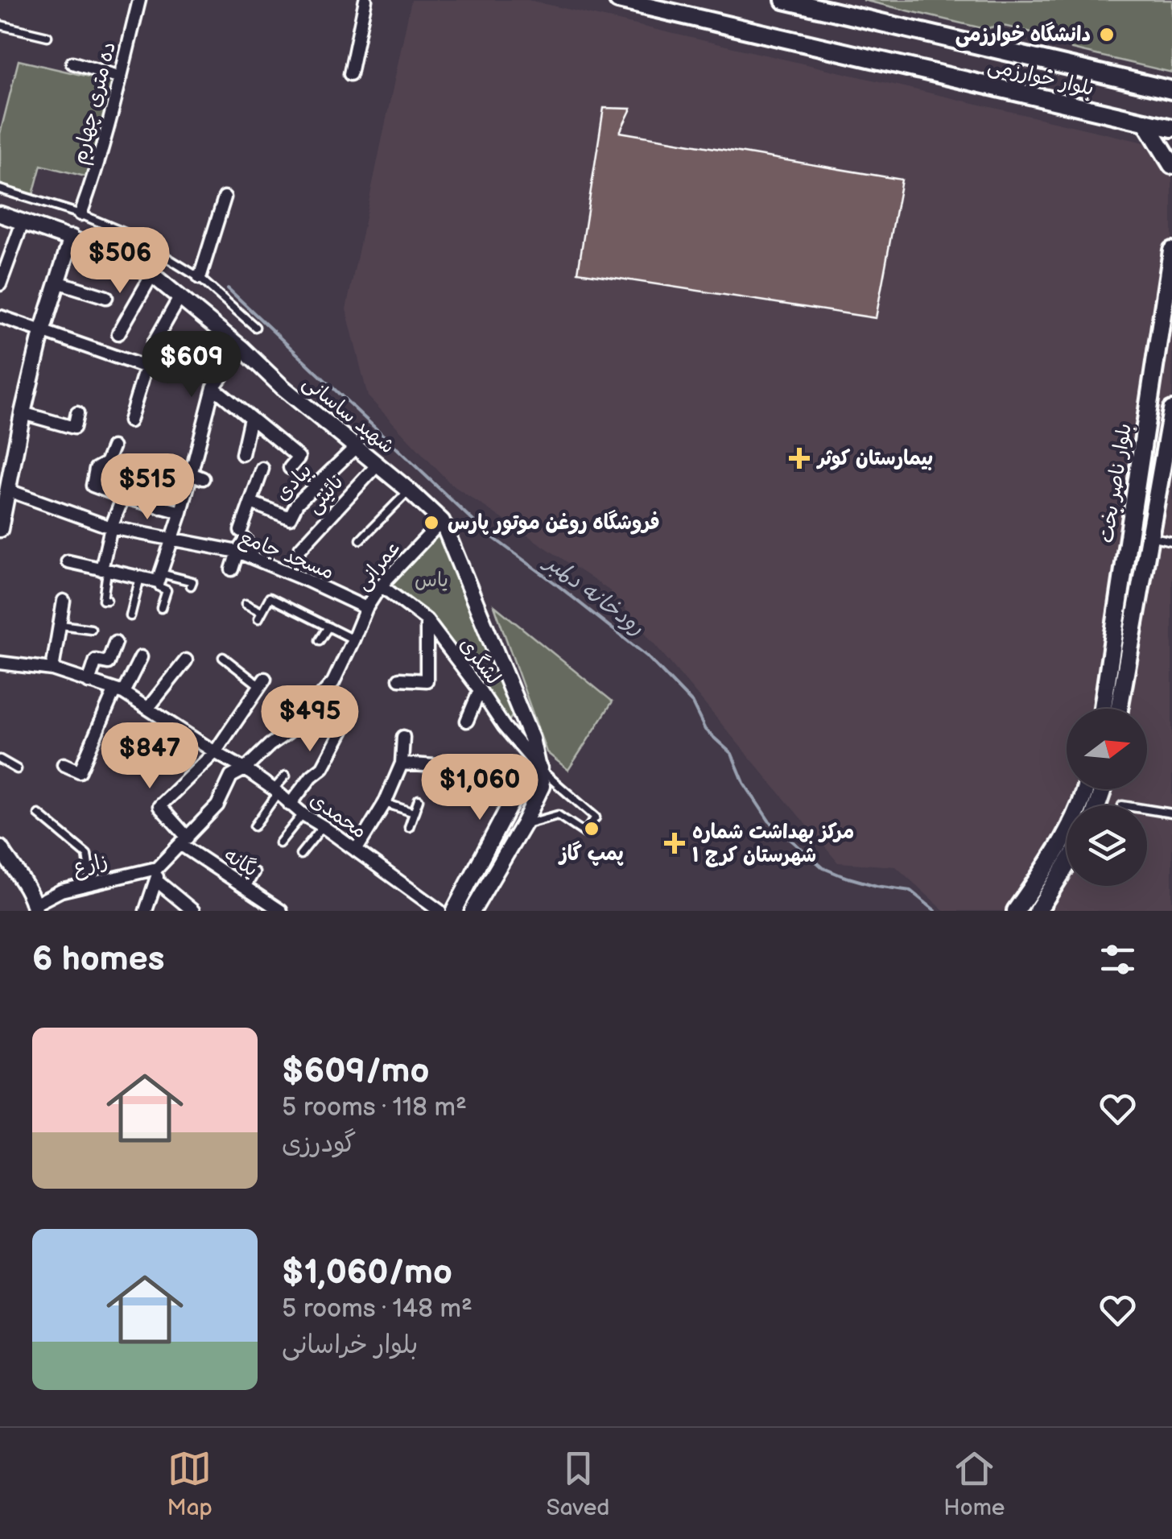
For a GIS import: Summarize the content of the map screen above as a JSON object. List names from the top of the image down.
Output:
{
  "streets": {
    "main road": ["بلوار خوارزمی", "بلوار ناصر بخت"],
    "street": [
      "ده متری چهارم",
      "شهید ساسانی",
      "بیادی",
      "نائینی",
      "مسجد جامع",
      "عمرانی",
      "لشگری",
      "محمدی",
      "یگانه",
      "زارع"
    ]
  },
  "crossings": [
    ["شهید ساسانی", "بیادی"],
    ["شهید ساسانی", "نائینی"],
    ["شهید ساسانی", "عمرانی"],
    ["شهید ساسانی", "لشگری"],
    ["مسجد جامع", "عمرانی"],
    ["عمرانی", "لشگری"],
    ["عمرانی", "محمدی"],
    ["عمرانی", "یگانه"],
    ["عمرانی", "زارع"],
    ["محمدی", "یگانه"]
  ],
  "water": ["رودخانه دلمبر"],
  "parks": ["یاس"],
  "places": {
    "other": ["دانشگاه خوارزمی", "فروشگاه روغن موتور پارس", "پمپ گاز"],
    "health": ["بیمارستان کوثر", "مرکز بهداشت شماره ۱ شهرستان کرج"]
  },
  "north": "right",
  "page": {
    "price": [
      "$506",
      "$609",
      "$515",
      "$495",
      "$847",
      "$1,060"
    ],
    "heading": "6 homes",
    "list": [
      {
        "name": "$609/mo",
        "note": "5 rooms · 118 m² · گودرزی"
      },
      {
        "name": "$1,060/mo",
        "note": "5 rooms · 148 m² · بلوار خراسانی"
      }
    ],
    "tabs": ["Map", "Saved", "Home"]
  }
}
